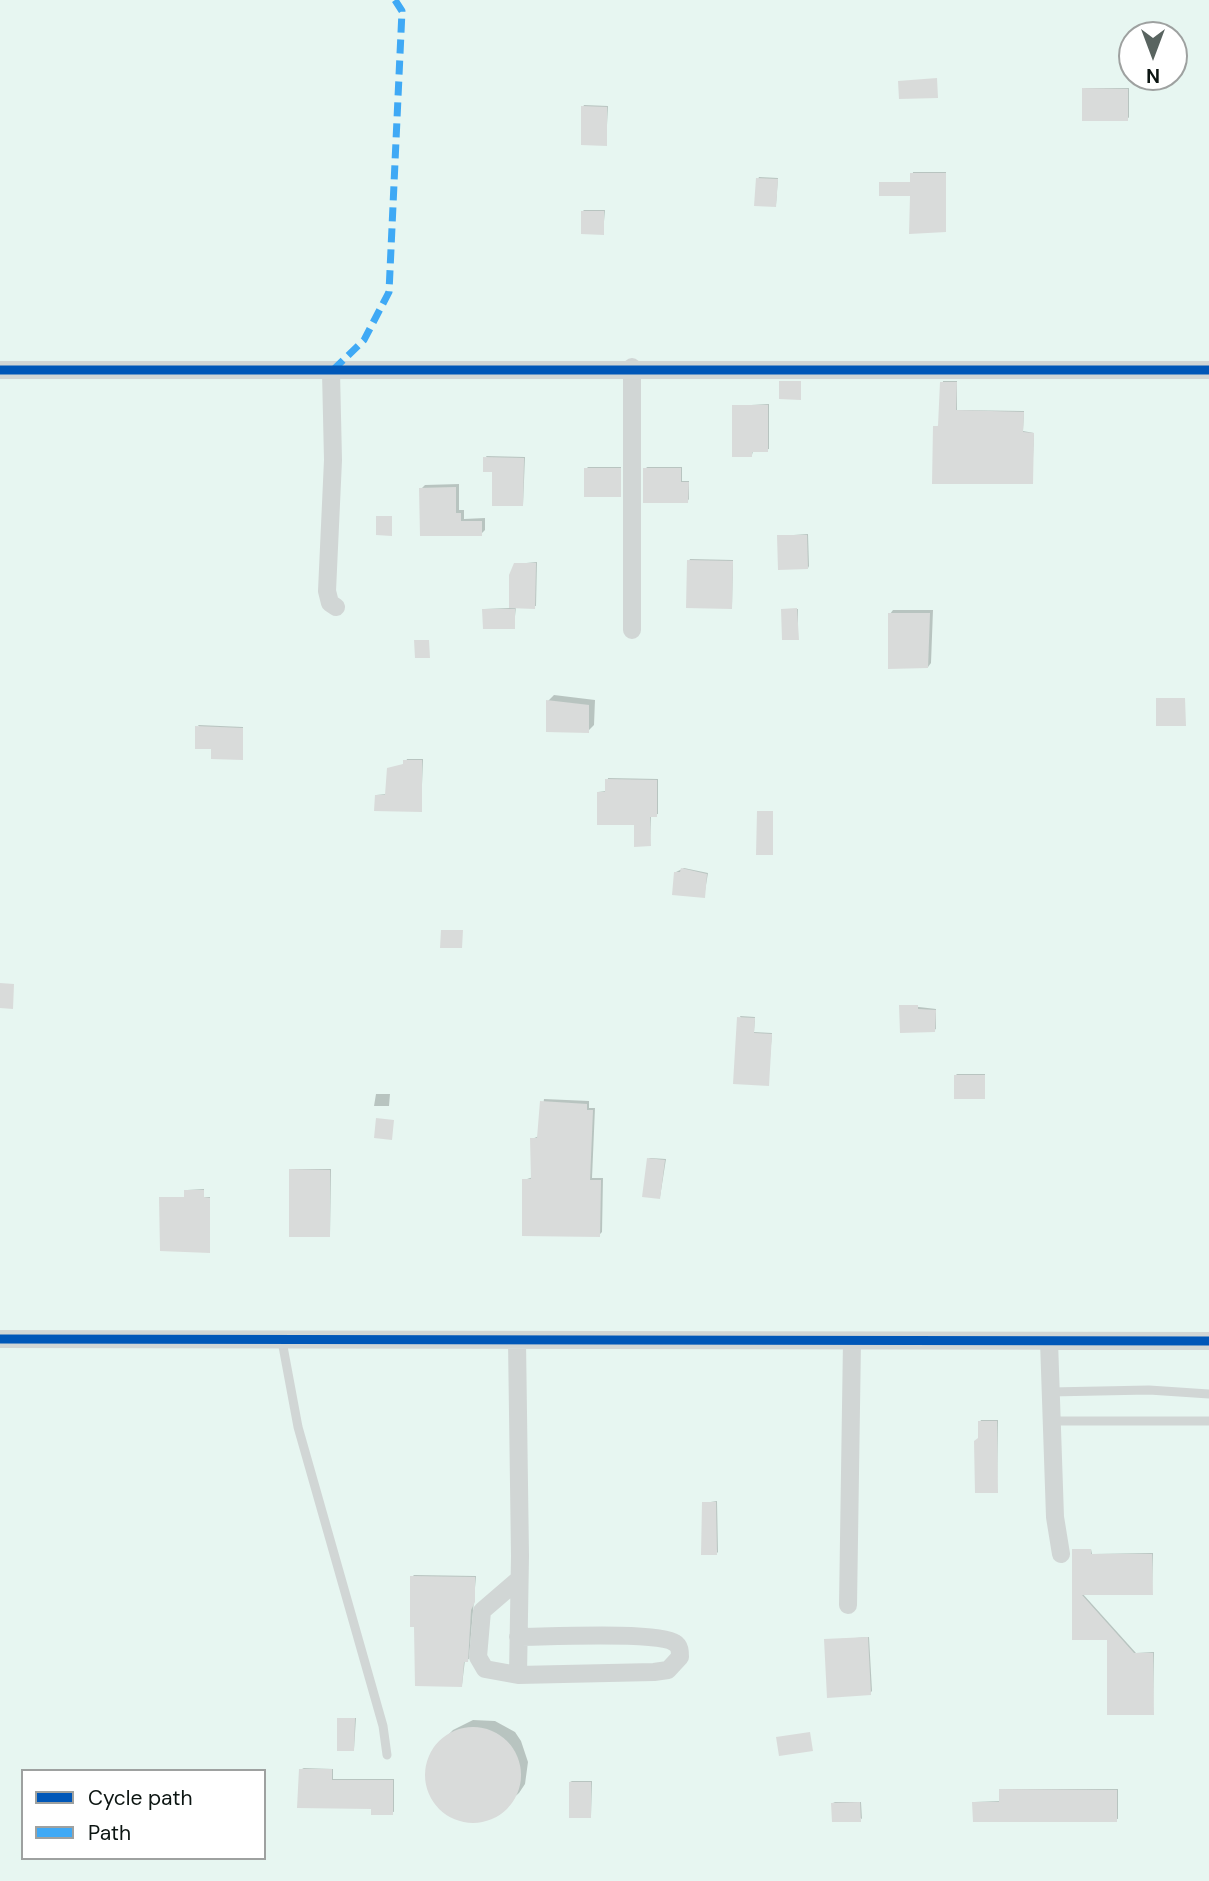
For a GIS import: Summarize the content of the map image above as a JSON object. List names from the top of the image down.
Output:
{
  "legend": ["Cycle path", "Path"],
  "north": "bottom"
}
